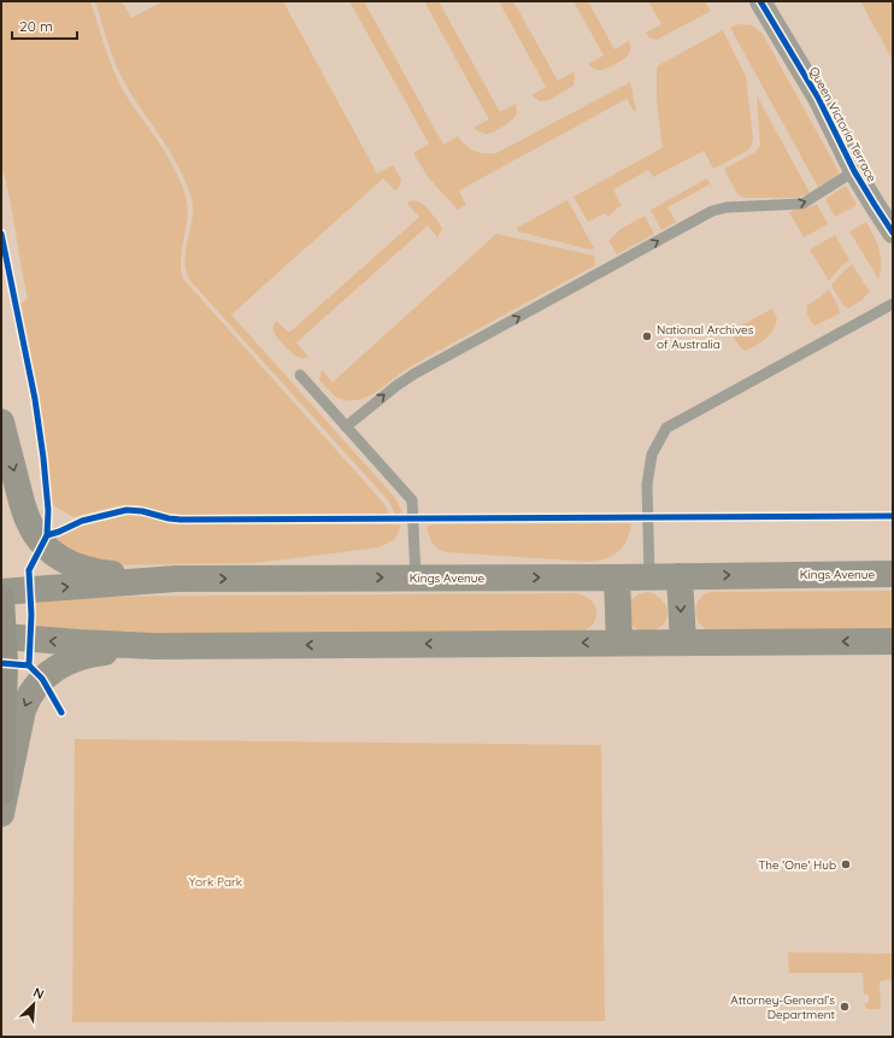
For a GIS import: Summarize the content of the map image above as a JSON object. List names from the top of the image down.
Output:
{
  "streets": {
    "main road": ["Kings Avenue"],
    "street": ["Queen Victoria Terrace"]
  },
  "parks": ["York Park"],
  "places": ["National Archives of Australia", "The 'One' Hub", "Attorney-General’s Department"],
  "scale_bar": "20 m",
  "north": "top right"
}
